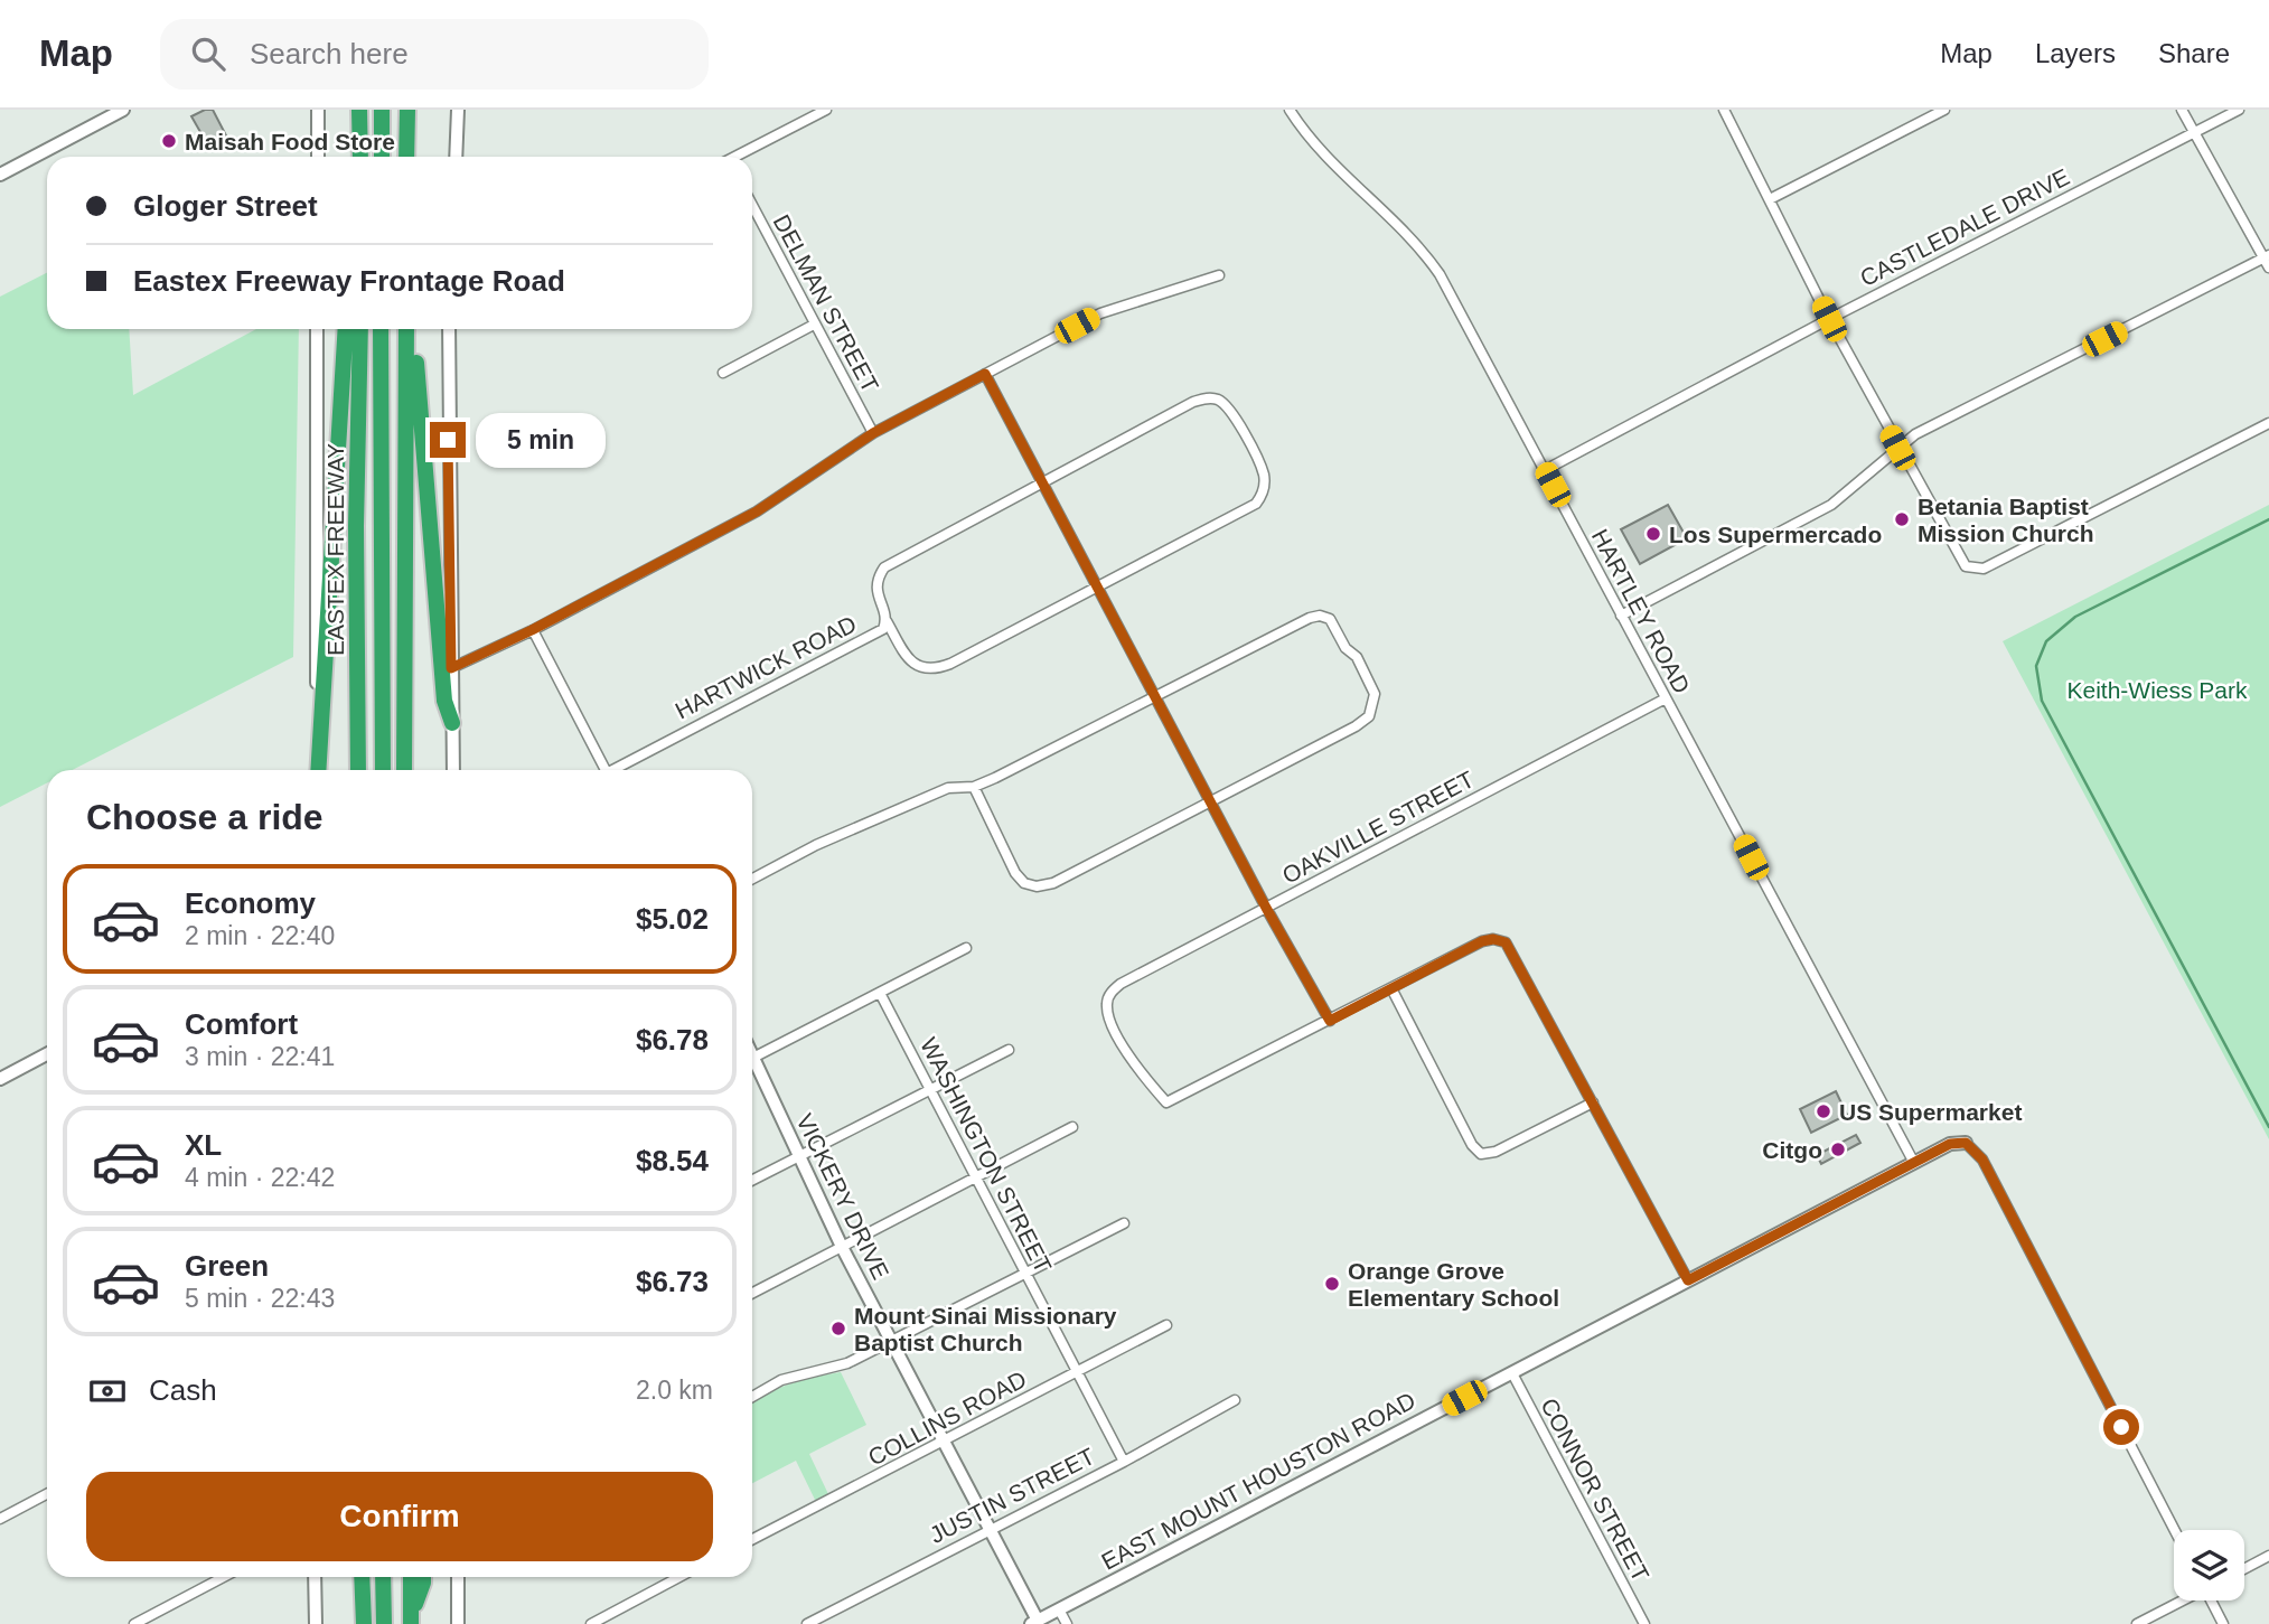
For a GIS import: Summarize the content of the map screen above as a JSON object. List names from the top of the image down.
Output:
{
  "streets": {
    "highway": ["EASTEX FREEWAY"],
    "street": [
      "CASTLEDALE DRIVE",
      "DELMAN STREET",
      "HARTLEY ROAD",
      "HARTWICK ROAD",
      "OAKVILLE STREET",
      "WASHINGTON STREET",
      "VICKERY DRIVE",
      "COLLINS ROAD",
      "EAST MOUNT HOUSTON ROAD",
      "CONNOR STREET",
      "JUSTIN STREET"
    ]
  },
  "crossings": [
    ["CASTLEDALE DRIVE", "HARTLEY ROAD"],
    ["HARTLEY ROAD", "OAKVILLE STREET"],
    ["HARTLEY ROAD", "EAST MOUNT HOUSTON ROAD"],
    ["WASHINGTON STREET", "COLLINS ROAD"],
    ["WASHINGTON STREET", "JUSTIN STREET"],
    ["VICKERY DRIVE", "COLLINS ROAD"],
    ["VICKERY DRIVE", "EAST MOUNT HOUSTON ROAD"],
    ["VICKERY DRIVE", "JUSTIN STREET"],
    ["EAST MOUNT HOUSTON ROAD", "CONNOR STREET"]
  ],
  "parks": ["Keith-Wiess Park"],
  "places": [
    "Maisah Food Store",
    "Betania Baptist Mission Church",
    "Los Supermercado",
    "US Supermarket",
    "Citgo",
    "Orange Grove Elementary School",
    "Mount Sinai Missionary Baptist Church"
  ],
  "page": {
    "header": "Map",
    "search": "Search here",
    "nav": ["Map", "Layers", "Share"],
    "banner": ["Gloger Street", "Eastex Freeway Frontage Road"],
    "bubble": "5 min",
    "heading": "Choose a ride",
    "list": [
      {
        "name": "Economy",
        "note": "2 min · 22:40",
        "value": "$5.02"
      },
      {
        "name": "Comfort",
        "note": "3 min · 22:41",
        "value": "$6.78"
      },
      {
        "name": "XL",
        "note": "4 min · 22:42",
        "value": "$8.54"
      },
      {
        "name": "Green",
        "note": "5 min · 22:43",
        "value": "$6.73"
      }
    ],
    "pay": ["Cash", "2.0 km"],
    "buttons": "Confirm"
  }
}
